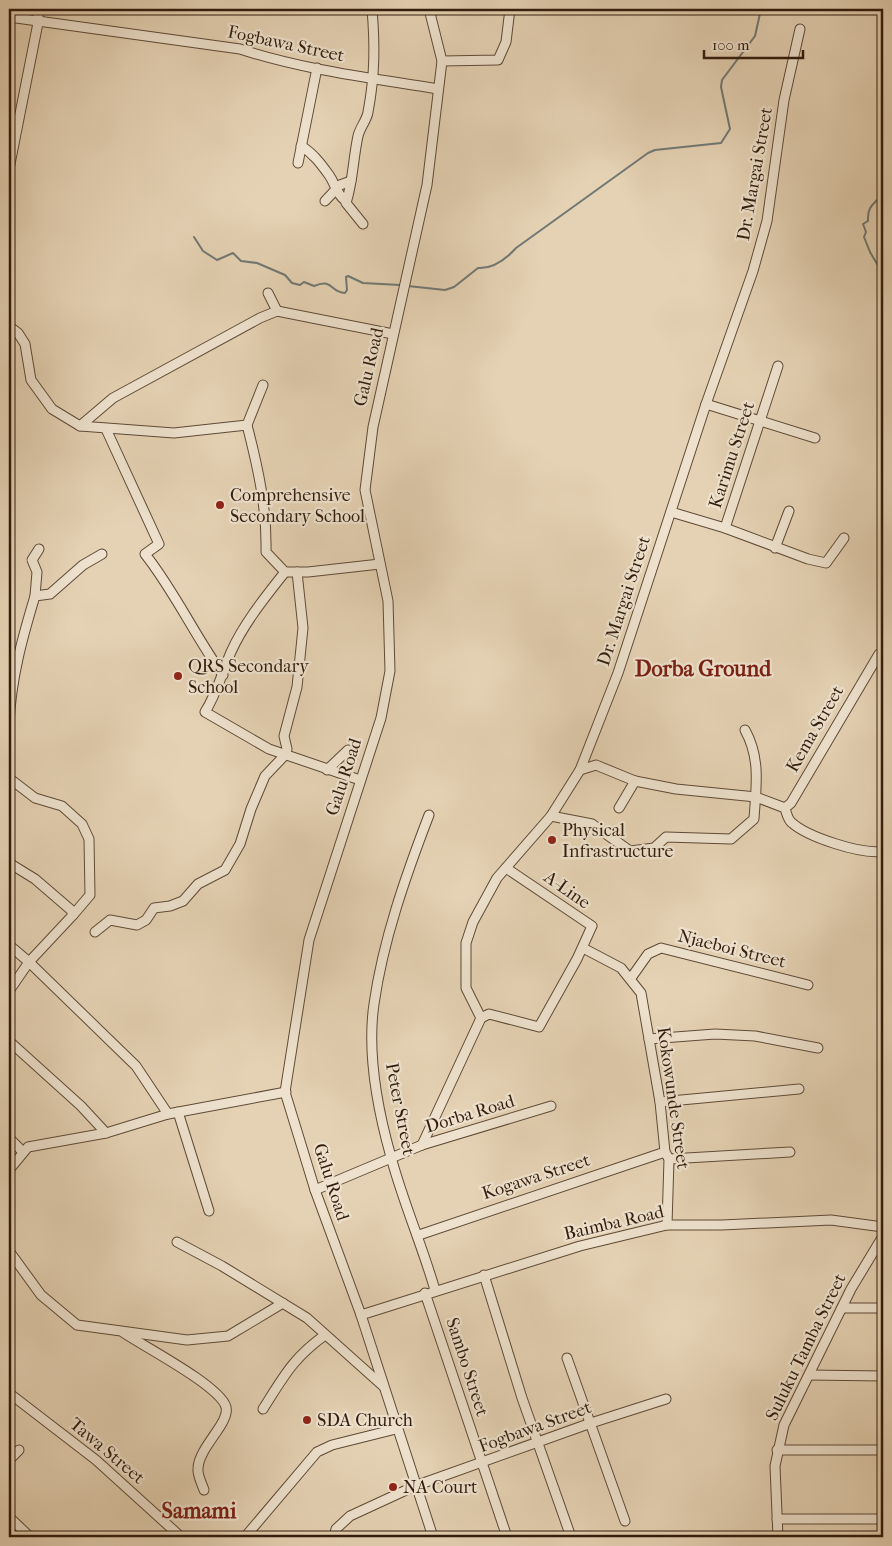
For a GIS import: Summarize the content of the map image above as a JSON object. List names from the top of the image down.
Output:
{
  "streets": {
    "street": [
      "Fogbawa Street",
      "Dr. Margai Street",
      "Galu Road",
      "Karimu Street",
      "Kema Street",
      "A-Line",
      "Njaeboi Street",
      "Kokowunde Street",
      "Peter Street",
      "Dorba Road",
      "Kogawa Street",
      "Baimba Road",
      "Suluku Tamba Street",
      "Sambo Street",
      "Tawa Street"
    ]
  },
  "crossings": [
    ["Fogbawa Street", "Galu Road"],
    ["Fogbawa Street", "Sambo Street"],
    ["Dr. Margai Street", "Karimu Street"],
    ["Dr. Margai Street", "A-Line"],
    ["Galu Road", "Dorba Road"],
    ["Galu Road", "Baimba Road"],
    ["Njaeboi Street", "Kokowunde Street"],
    ["Kokowunde Street", "Kogawa Street"],
    ["Kokowunde Street", "Baimba Road"],
    ["Peter Street", "Dorba Road"],
    ["Peter Street", "Kogawa Street"],
    ["Peter Street", "Baimba Road"],
    ["Baimba Road", "Sambo Street"]
  ],
  "districts": ["Dorba Ground", "Samami"],
  "places": [
    "Comprehensive Secondary School",
    "QRS Secondary School",
    "Physical Infrastructure",
    "SDA Church",
    "NA Court"
  ],
  "scale_bar": "100 m"
}
